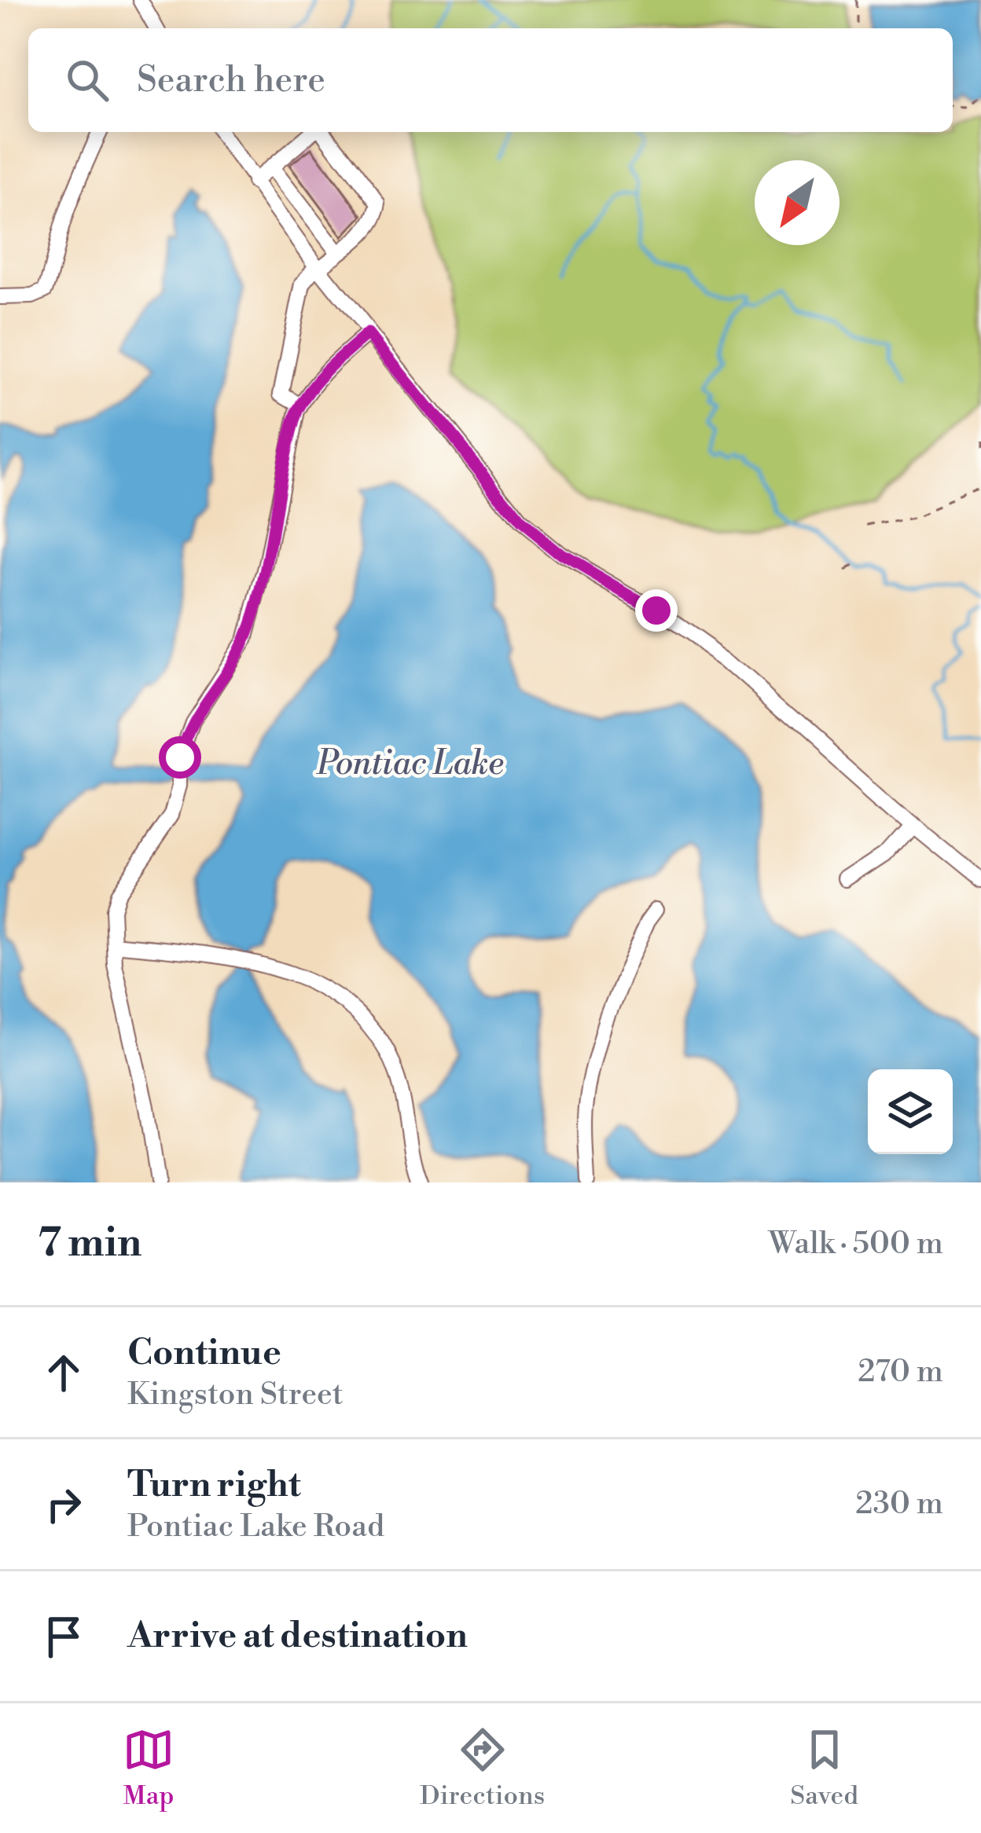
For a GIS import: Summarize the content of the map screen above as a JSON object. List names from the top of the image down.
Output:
{
  "water": ["Pontiac Lake"],
  "north": "bottom left",
  "page": {
    "search": "Search here",
    "heading": ["7 min", "Walk · 500 m"],
    "list": [
      ["Continue", "Kingston Street", "270 m"],
      ["Turn right", "Pontiac Lake Road", "230 m"],
      "Arrive at destination"
    ],
    "nav": ["Map", "Directions", "Saved"]
  }
}
